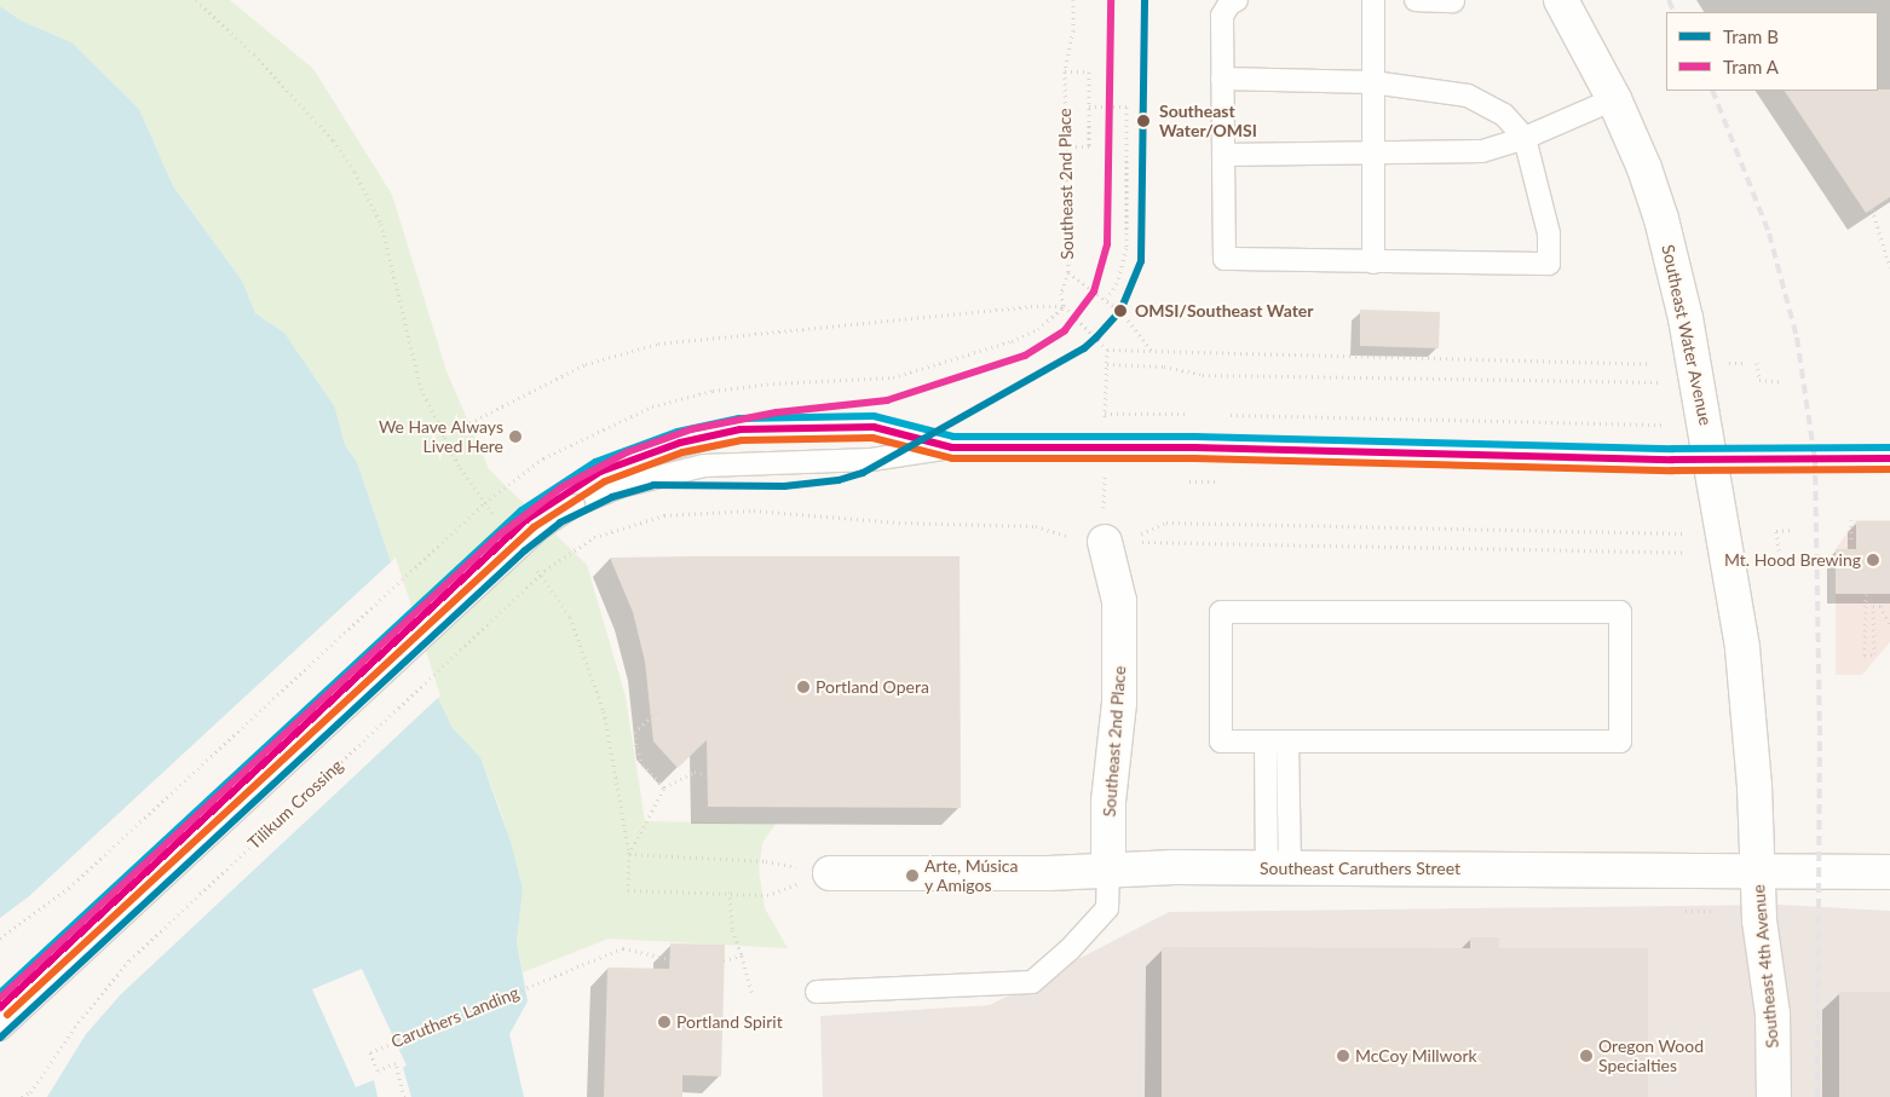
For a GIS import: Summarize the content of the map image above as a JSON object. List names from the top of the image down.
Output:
{
  "streets": {
    "street": [
      "Southeast 2nd Place",
      "Southeast Water Avenue",
      "Southeast Caruthers Street",
      "Southeast 4th Avenue"
    ],
    "lane": ["Tilikum Crossing"],
    "path": ["Caruthers Landing"]
  },
  "crossings": [
    ["Southeast 2nd Place", "Tilikum Crossing"],
    ["Southeast 2nd Place", "Southeast Caruthers Street"],
    ["Southeast Water Avenue", "Southeast Caruthers Street"],
    ["Southeast Water Avenue", "Southeast 4th Avenue"],
    ["Southeast Caruthers Street", "Southeast 4th Avenue"]
  ],
  "places": [
    "Southeast Water/OMSI",
    "OMSI/Southeast Water",
    "We Have Always Lived Here",
    "Mt. Hood Brewing",
    "Portland Opera",
    "Arte, Música y Amigos",
    "Portland Spirit",
    "McCoy Millwork",
    "Oregon Wood Specialties"
  ],
  "lines": ["tram line B", "tram line A"],
  "legend": ["Tram B", "Tram A"]
}
